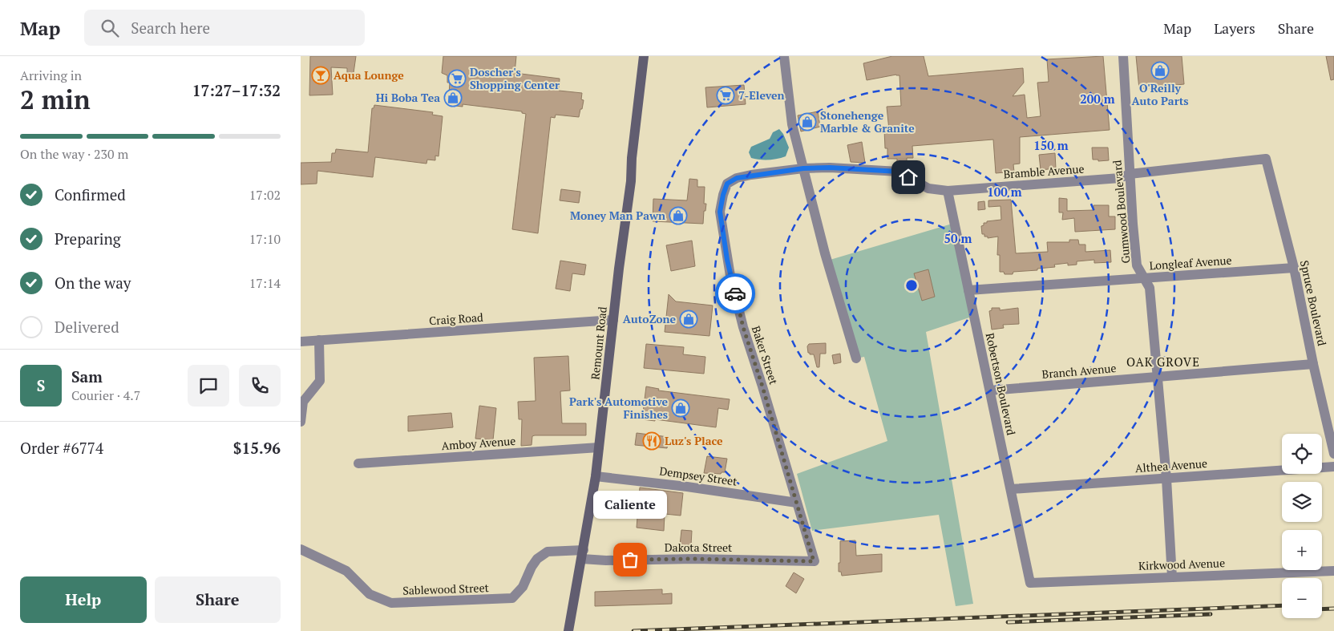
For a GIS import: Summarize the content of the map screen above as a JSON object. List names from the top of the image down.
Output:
{
  "streets": {
    "main road": ["Remount Road"],
    "street": [
      "Bramble Avenue",
      "Gumwood Boulevard",
      "Longleaf Avenue",
      "Spruce Boulevard",
      "Craig Road",
      "Baker Street",
      "Branch Avenue",
      "Robertson Boulevard",
      "Amboy Avenue",
      "Althea Avenue",
      "Dempsey Street",
      "Dakota Street",
      "Kirkwood Avenue",
      "Sablewood Street"
    ]
  },
  "crossings": [
    ["Bramble Avenue", "Gumwood Boulevard"],
    ["Bramble Avenue", "Spruce Boulevard"],
    ["Bramble Avenue", "Baker Street"],
    ["Bramble Avenue", "Robertson Boulevard"],
    ["Gumwood Boulevard", "Longleaf Avenue"],
    ["Gumwood Boulevard", "Branch Avenue"],
    ["Gumwood Boulevard", "Althea Avenue"],
    ["Gumwood Boulevard", "Kirkwood Avenue"],
    ["Longleaf Avenue", "Spruce Boulevard"],
    ["Longleaf Avenue", "Robertson Boulevard"],
    ["Spruce Boulevard", "Branch Avenue"],
    ["Craig Road", "Remount Road"],
    ["Remount Road", "Amboy Avenue"],
    ["Remount Road", "Dempsey Street"],
    ["Remount Road", "Dakota Street"],
    ["Remount Road", "Sablewood Street"],
    ["Baker Street", "Dempsey Street"],
    ["Baker Street", "Dakota Street"],
    ["Branch Avenue", "Robertson Boulevard"],
    ["Robertson Boulevard", "Althea Avenue"],
    ["Robertson Boulevard", "Kirkwood Avenue"],
    ["Dakota Street", "Sablewood Street"]
  ],
  "districts": ["OAK GROVE"],
  "places": {
    "shop": [
      "O'Reilly Auto Parts",
      "Hi Boba Tea",
      "Stonehenge Marble & Granite",
      "Money Man Pawn",
      "AutoZone",
      "Park's Automotive Finishes"
    ],
    "bar": ["Aqua Lounge"],
    "supermarket": ["Doscher's Shopping Center", "7-Eleven"],
    "restaurant": ["Luz's Place"],
    "other": ["Caliente"]
  },
  "page": {
    "header": "Map",
    "search": "Search here",
    "nav": ["Map", "Layers", "Share"],
    "heading": ["2 min", "Arriving in", "17:27–17:32"],
    "panel": [
      "Sam",
      "Courier · 4.7",
      "Order #6774",
      "$15.96"
    ],
    "bar": "On the way · 230 m",
    "list": [
      ["Confirmed", "17:02"],
      ["Preparing", "17:10"],
      ["On the way", "17:14"],
      "Delivered"
    ],
    "round": "S",
    "map_buttons": ["+", "−"],
    "bubble": "Caliente",
    "buttons": ["Help", "Share"]
  },
  "rings": [
    "200 m",
    "150 m",
    "100 m",
    "50 m"
  ]
}
